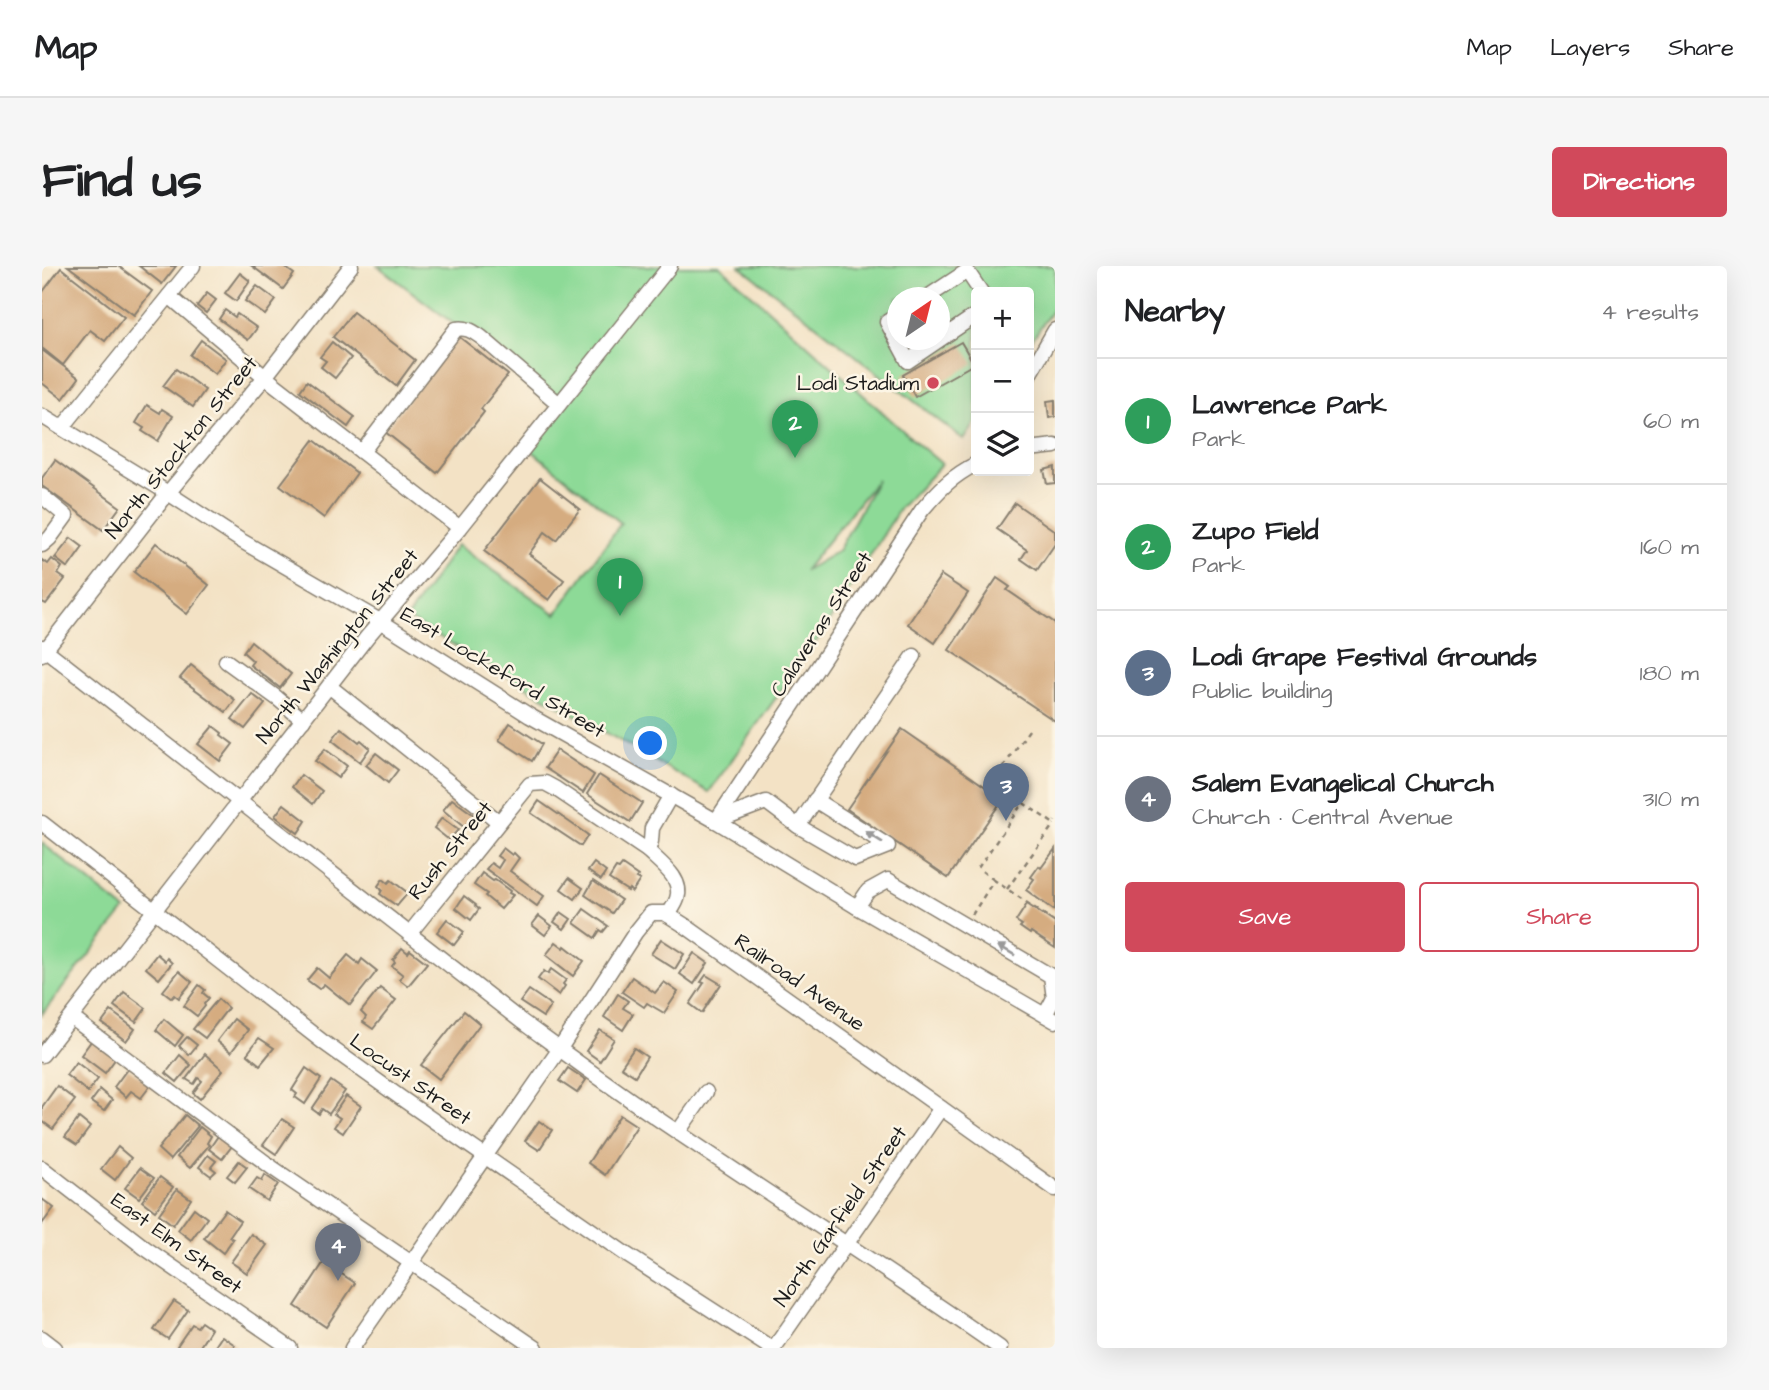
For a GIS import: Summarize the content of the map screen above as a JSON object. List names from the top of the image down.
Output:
{
  "streets": {
    "street": [
      "North Stockton Street",
      "Calaveras Street",
      "North Washington Street",
      "East Lockeford Street",
      "Rush Street",
      "Railroad Avenue",
      "Locust Street",
      "North Garfield Street",
      "East Elm Street"
    ]
  },
  "crossings": [
    ["North Stockton Street", "East Lockeford Street"],
    ["Calaveras Street", "East Lockeford Street"],
    ["North Washington Street", "East Lockeford Street"],
    ["North Washington Street", "Locust Street"],
    ["Railroad Avenue", "North Garfield Street"],
    ["Locust Street", "North Garfield Street"]
  ],
  "places": ["Lodi Stadium"],
  "north": "top right",
  "page": {
    "header": "Map",
    "nav": ["Map", "Layers", "Share"],
    "buttons": [
      "Directions",
      ["Save", "Share"]
    ],
    "title": "Find us",
    "heading": ["Nearby", "4 results"],
    "map_buttons": ["+", "−"],
    "list": [
      {
        "mark": "1",
        "name": "Lawrence Park",
        "note": "Park",
        "value": "60 m"
      },
      {
        "mark": "2",
        "name": "Zupo Field",
        "note": "Park",
        "value": "160 m"
      },
      {
        "mark": "3",
        "name": "Lodi Grape Festival Grounds",
        "note": "Public building",
        "value": "180 m"
      },
      {
        "mark": "4",
        "name": "Salem Evangelical Church",
        "note": "Church · Central Avenue",
        "value": "310 m"
      }
    ],
    "pins": [
      "2",
      "1",
      "3",
      "4"
    ]
  }
}
